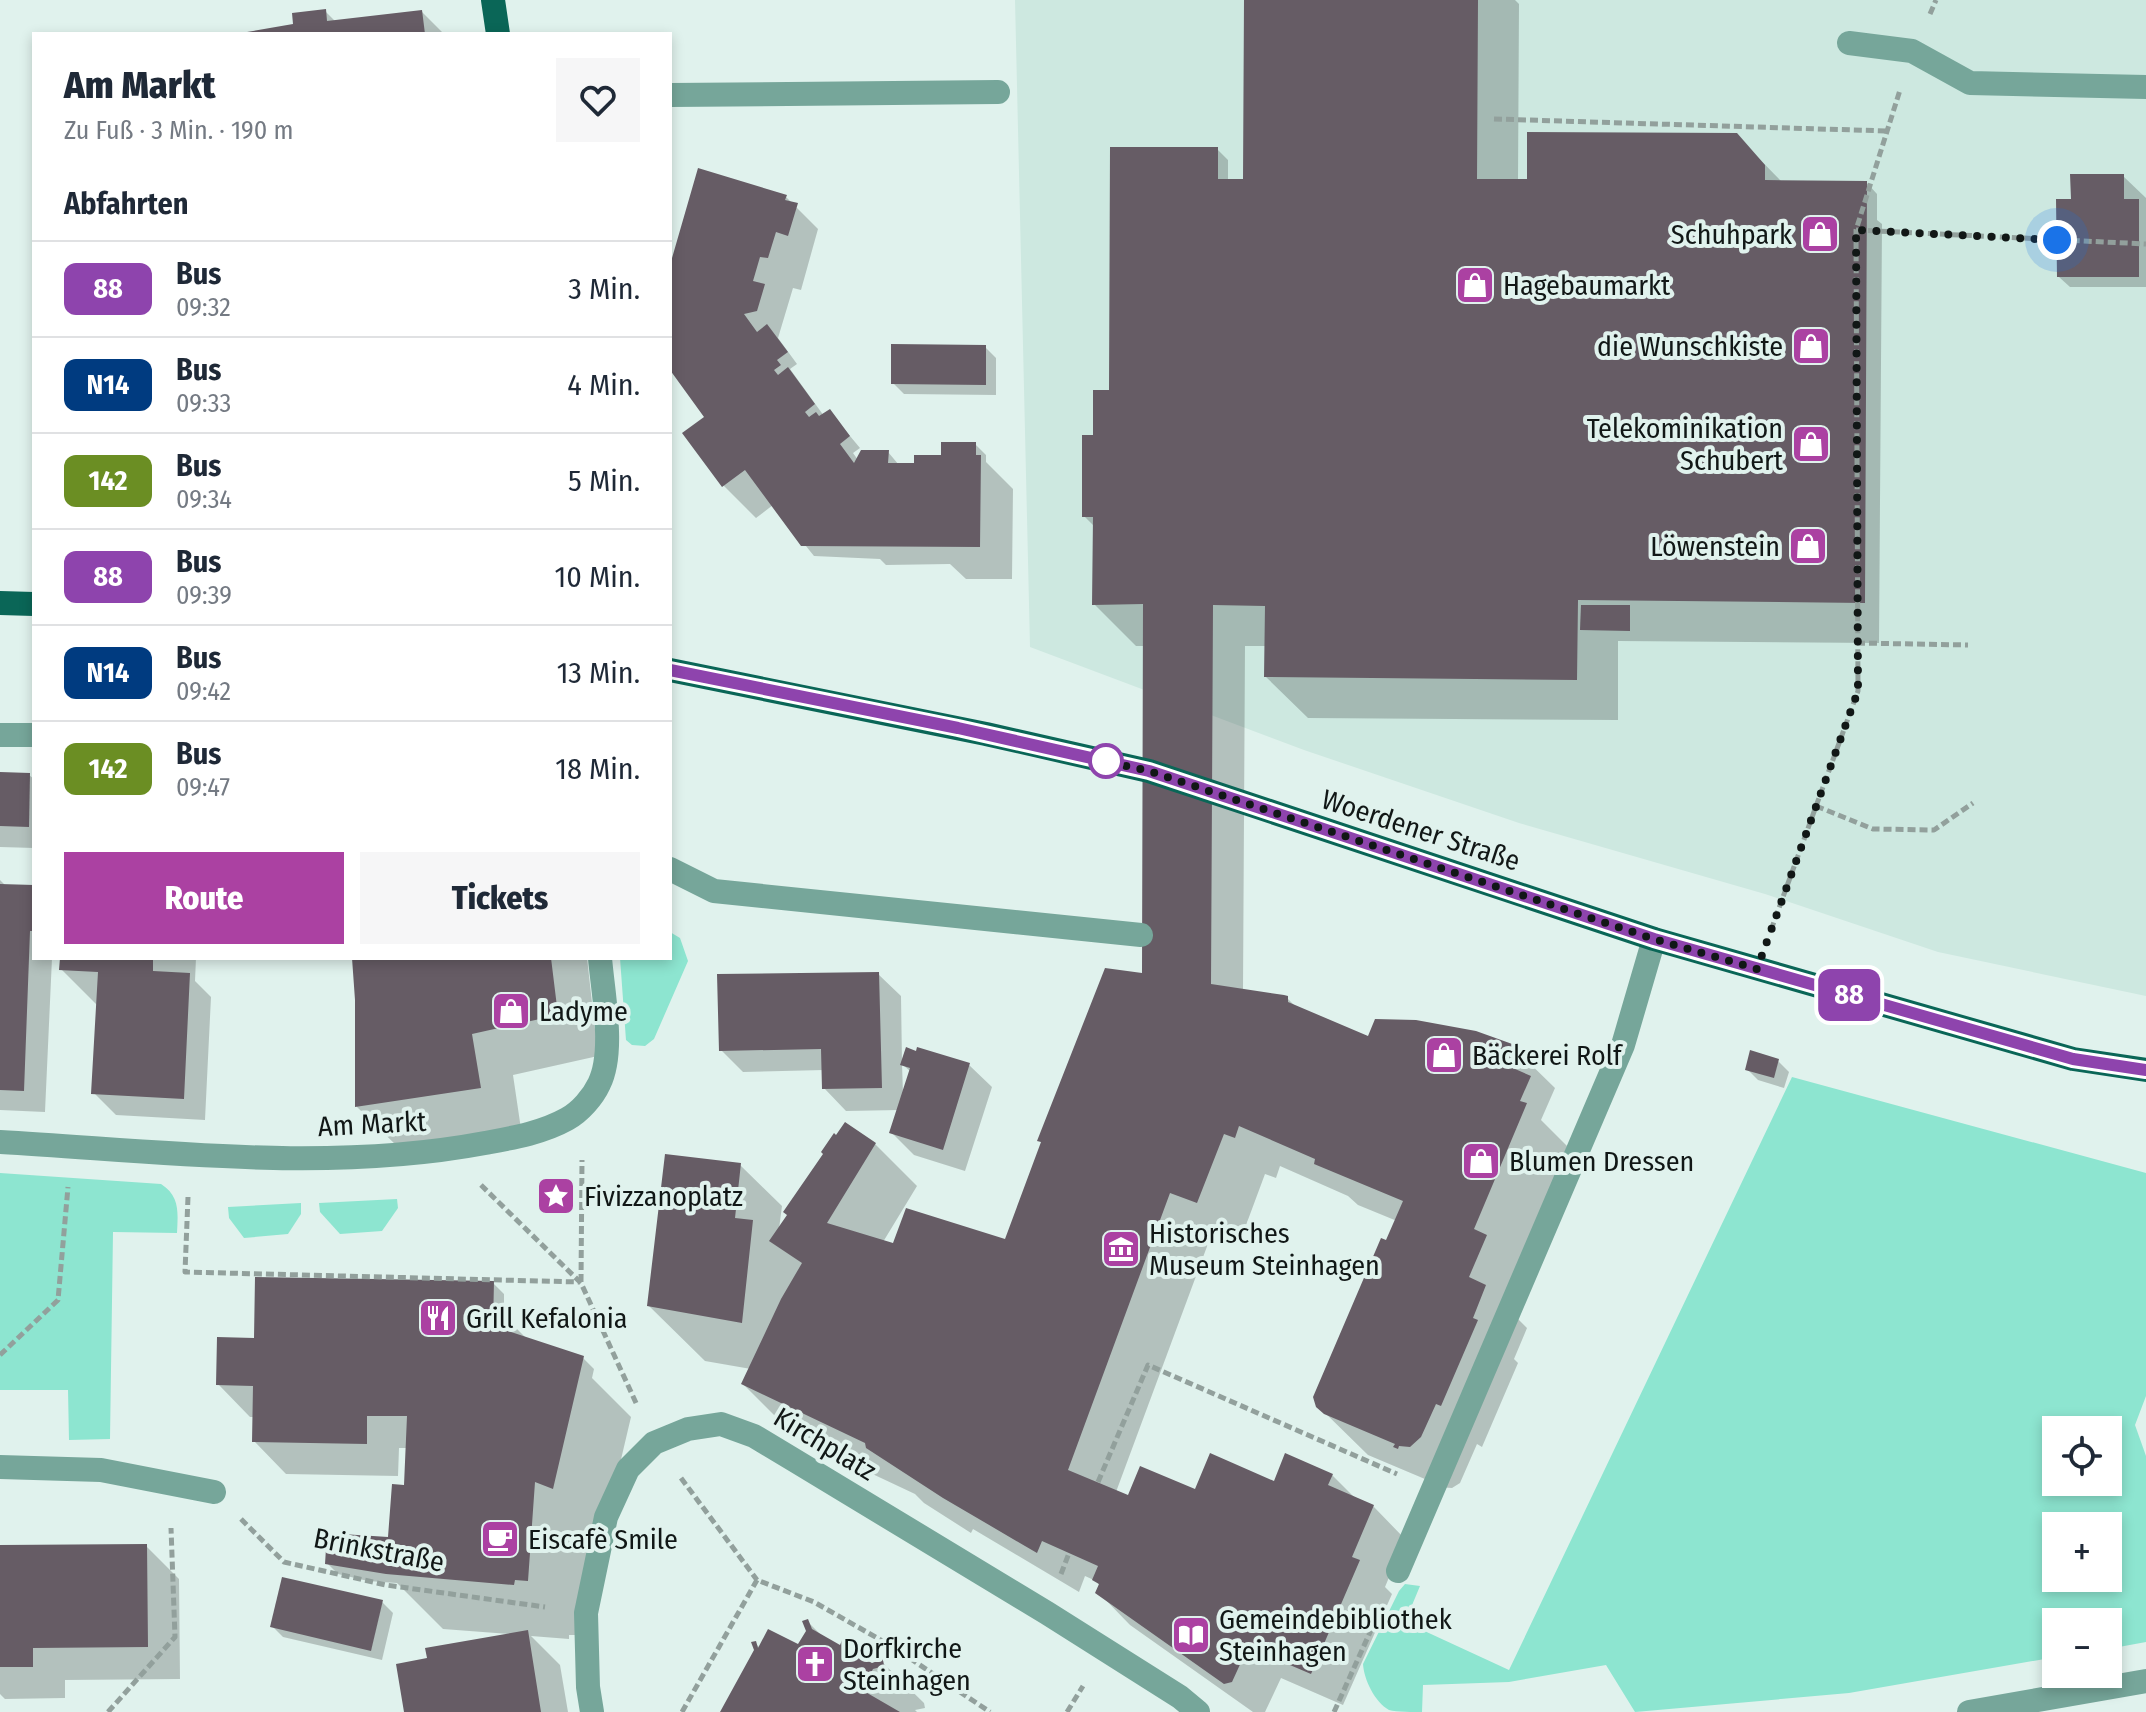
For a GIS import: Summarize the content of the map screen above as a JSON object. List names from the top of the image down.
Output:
{
  "streets": {
    "main road": ["Woerdener Straße"],
    "street": ["Am Markt", "Kirchplatz"],
    "path": ["Brinkstraße"]
  },
  "crossings": [
    ["Kirchplatz", "Brinkstraße"]
  ],
  "places": {
    "shop": [
      "Schuhpark",
      "Hagebaumarkt",
      "die Wunschkiste",
      "Telekominikation Schubert",
      "Löwenstein",
      "Ladyme",
      "Bäckerei Rolf",
      "Blumen Dressen"
    ],
    "place": ["Fivizzanoplatz"],
    "museum": ["Historisches Museum Steinhagen"],
    "restaurant": ["Grill Kefalonia"],
    "cafe": ["Eiscafè Smile"],
    "library": ["Gemeindebibliothek Steinhagen"],
    "church": ["Dorfkirche Steinhagen"]
  },
  "lines": ["bus line 88"],
  "page": {
    "on_map": "88",
    "heading": [
      ["Am Markt", "Zu Fuß · 3 Min. · 190 m"],
      "Abfahrten"
    ],
    "list": [
      {
        "mark": "88",
        "name": "Bus",
        "note": "09:32",
        "value": "3 Min."
      },
      {
        "mark": "N14",
        "name": "Bus",
        "note": "09:33",
        "value": "4 Min."
      },
      {
        "mark": "142",
        "name": "Bus",
        "note": "09:34",
        "value": "5 Min."
      },
      {
        "mark": "88",
        "name": "Bus",
        "note": "09:39",
        "value": "10 Min."
      },
      {
        "mark": "N14",
        "name": "Bus",
        "note": "09:42",
        "value": "13 Min."
      },
      {
        "mark": "142",
        "name": "Bus",
        "note": "09:47",
        "value": "18 Min."
      }
    ],
    "buttons": ["Route", "Tickets"],
    "map_buttons": ["+", "−"]
  }
}
